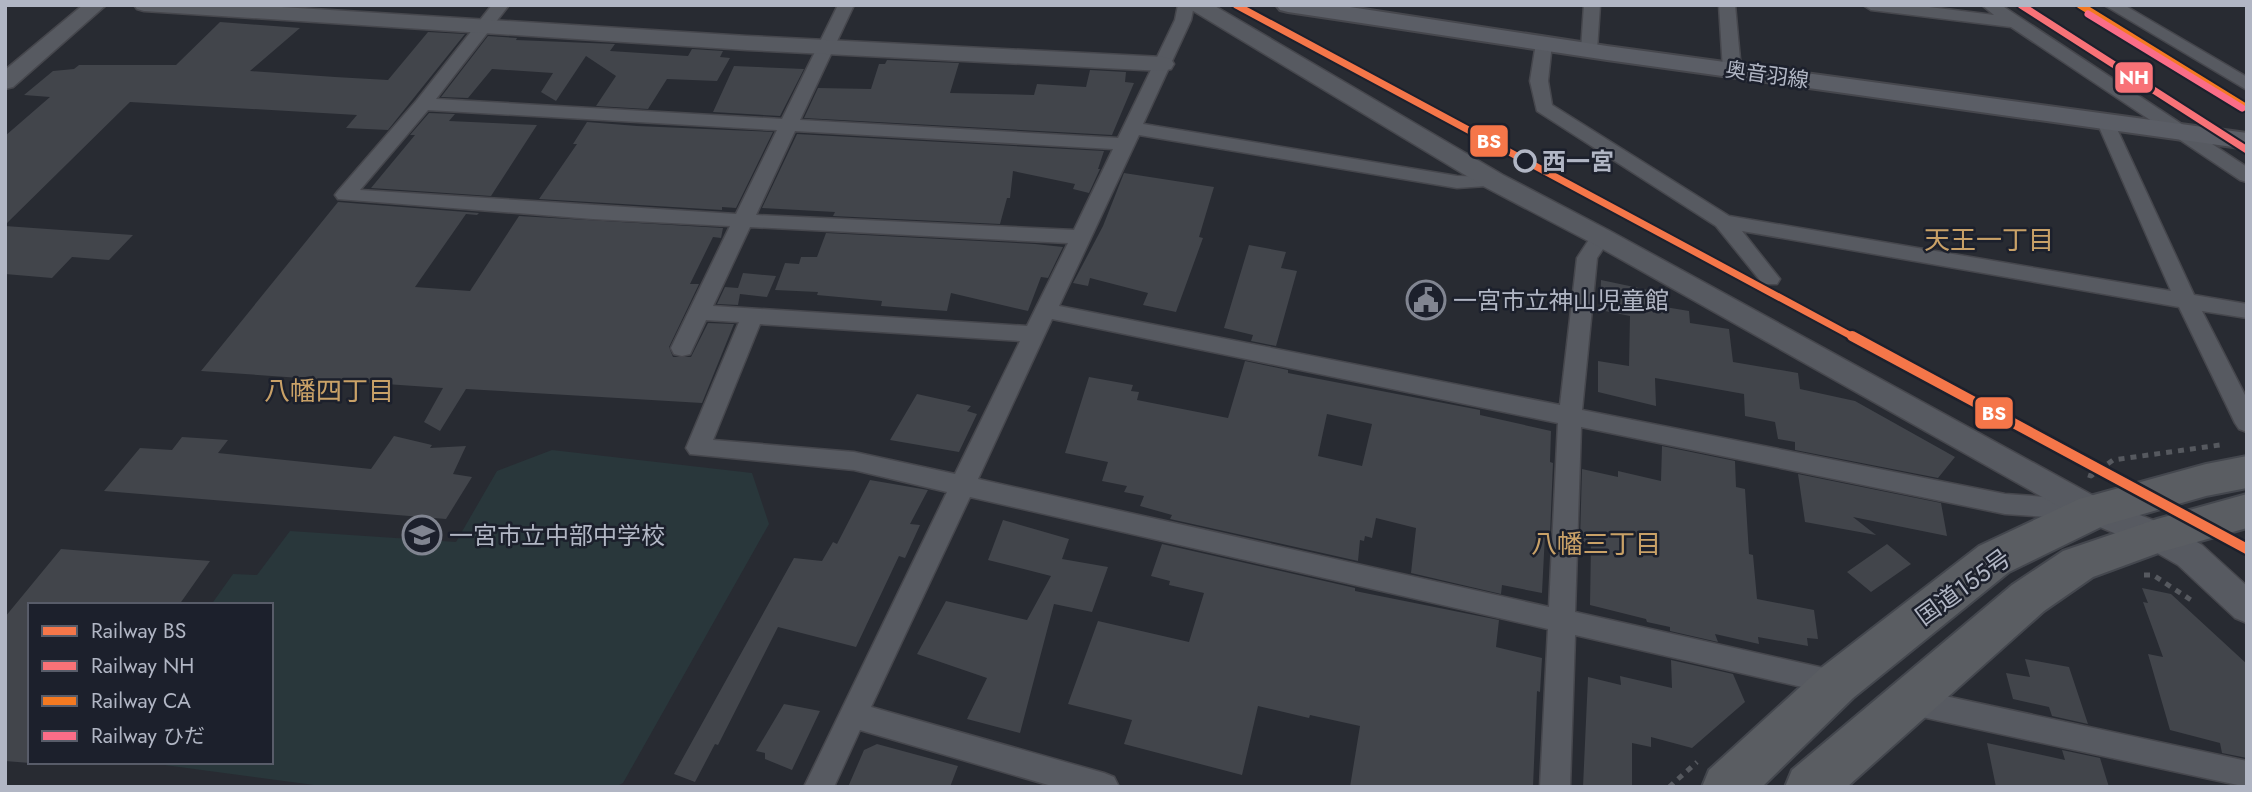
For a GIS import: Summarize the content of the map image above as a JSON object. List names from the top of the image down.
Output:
{
  "streets": {
    "highway": ["国道155号"],
    "main road": ["奥音羽線"]
  },
  "districts": ["天王一丁目", "八幡四丁目", "八幡三丁目"],
  "places": {
    "other": ["西一宮"],
    "public building": ["一宮市立神山児童館"],
    "school or university": ["一宮市立中部中学校"]
  },
  "lines": [
    "rail line BS",
    "rail line NH",
    "rail line CA",
    "rail line ひだ"
  ],
  "legend": [
    "Railway BS",
    "Railway NH",
    "Railway CA",
    "Railway ひだ"
  ]
}
